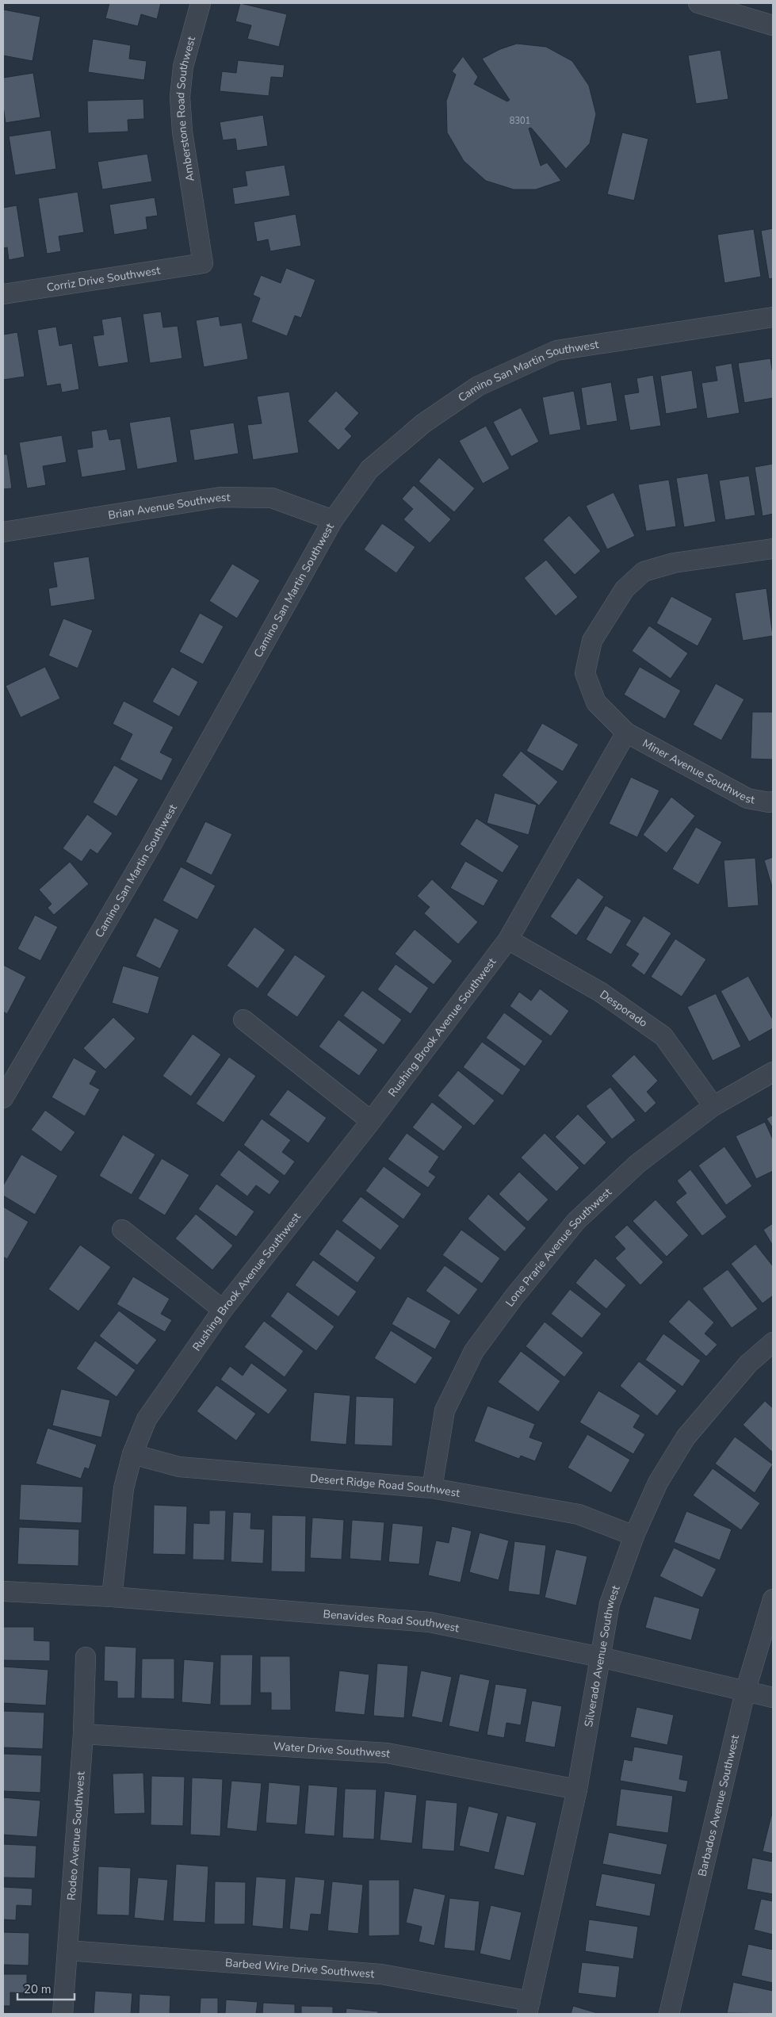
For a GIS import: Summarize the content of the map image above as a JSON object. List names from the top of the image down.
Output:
{
  "streets": {
    "street": [
      "Amberstone Road Southwest",
      "Corriz Drive Southwest",
      "Camino San Martin Southwest",
      "Brian Avenue Southwest",
      "Miner Avenue Southwest",
      "Desporado",
      "Rushing Brook Avenue Southwest",
      "Lone Prarie Avenue Southwest",
      "Desert Ridge Road Southwest",
      "Benavides Road Southwest",
      "Silverado Avenue Southwest",
      "Water Drive Southwest",
      "Barbados Avenue Southwest",
      "Rodeo Avenue Southwest",
      "Barbed Wire Drive Southwest"
    ]
  },
  "crossings": [
    ["Amberstone Road Southwest", "Corriz Drive Southwest"],
    ["Camino San Martin Southwest", "Brian Avenue Southwest"],
    ["Miner Avenue Southwest", "Rushing Brook Avenue Southwest"],
    ["Desporado", "Rushing Brook Avenue Southwest"],
    ["Desporado", "Lone Prarie Avenue Southwest"],
    ["Rushing Brook Avenue Southwest", "Desert Ridge Road Southwest"],
    ["Rushing Brook Avenue Southwest", "Benavides Road Southwest"],
    ["Lone Prarie Avenue Southwest", "Desert Ridge Road Southwest"],
    ["Desert Ridge Road Southwest", "Silverado Avenue Southwest"],
    ["Benavides Road Southwest", "Silverado Avenue Southwest"],
    ["Benavides Road Southwest", "Barbados Avenue Southwest"],
    ["Silverado Avenue Southwest", "Water Drive Southwest"],
    ["Silverado Avenue Southwest", "Barbed Wire Drive Southwest"],
    ["Water Drive Southwest", "Rodeo Avenue Southwest"],
    ["Rodeo Avenue Southwest", "Barbed Wire Drive Southwest"]
  ],
  "house_numbers": ["8301"],
  "scale_bar": "20 m"
}
